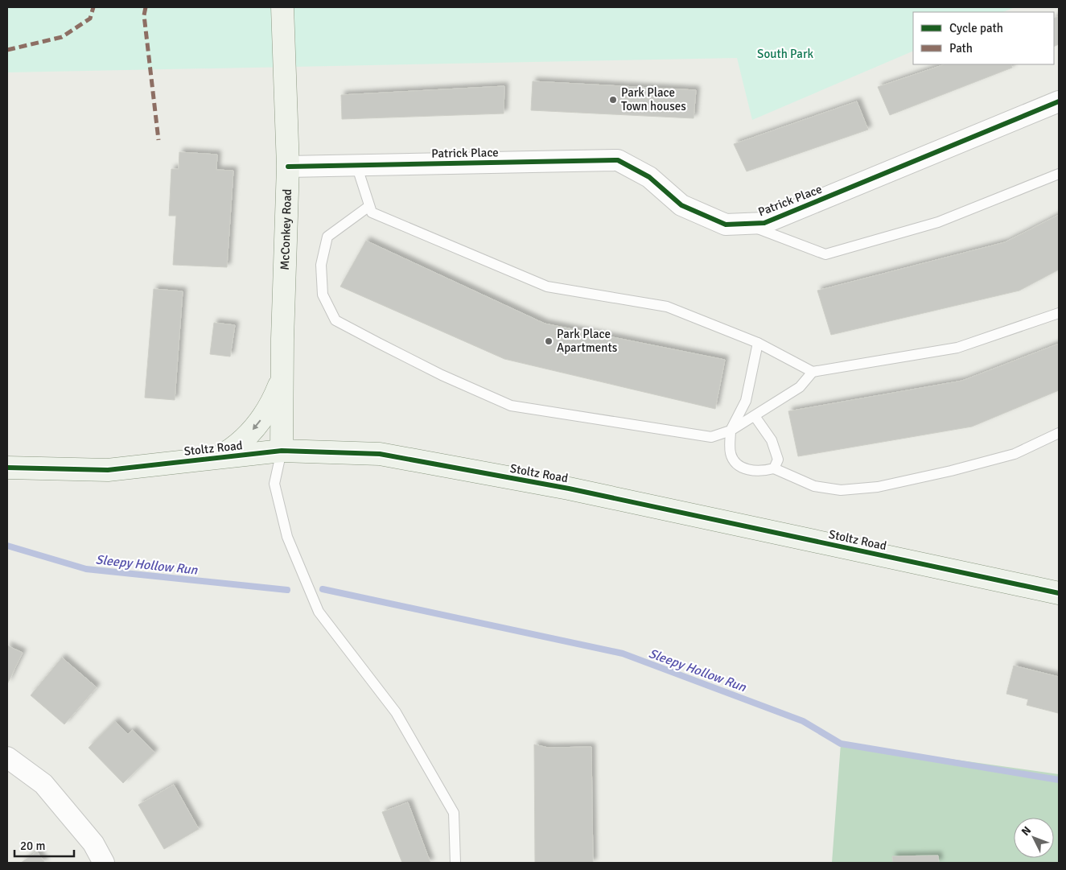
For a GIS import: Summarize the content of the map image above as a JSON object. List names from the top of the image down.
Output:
{
  "streets": {
    "street": ["Patrick Place", "McConkey Road", "Stoltz Road"]
  },
  "crossings": [
    ["Patrick Place", "McConkey Road"],
    ["McConkey Road", "Stoltz Road"]
  ],
  "water": ["Sleepy Hollow Run"],
  "parks": ["South Park"],
  "places": ["Park Place Town houses", "Park Place Apartments"],
  "legend": ["Cycle path", "Path"],
  "scale_bar": "20 m",
  "north": "top left"
}
